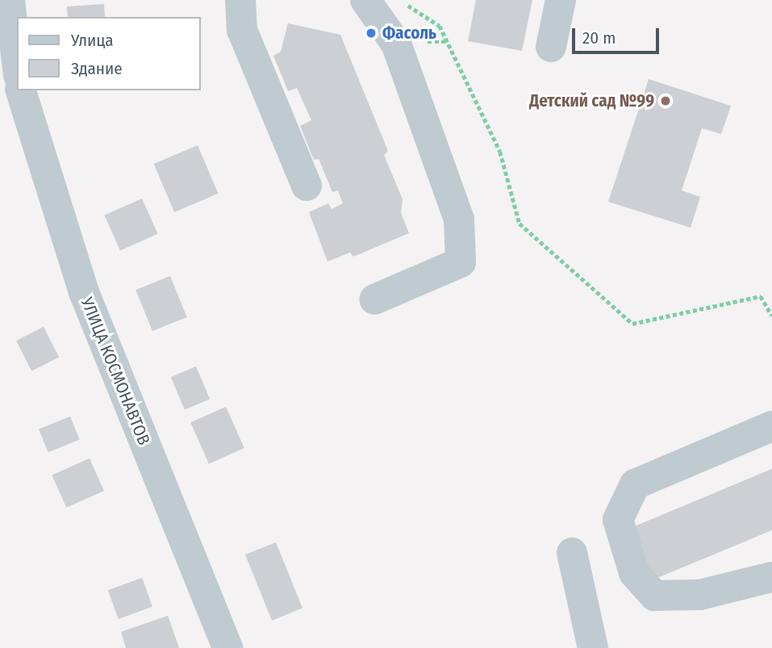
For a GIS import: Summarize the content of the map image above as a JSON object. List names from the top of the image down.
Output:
{
  "streets": {
    "street": ["УЛИЦА КОСМОНАВТОВ"]
  },
  "places": ["Фасоль", "Детский сад №99"],
  "legend": ["Улица", "Здание"],
  "scale_bar": "20 m"
}
